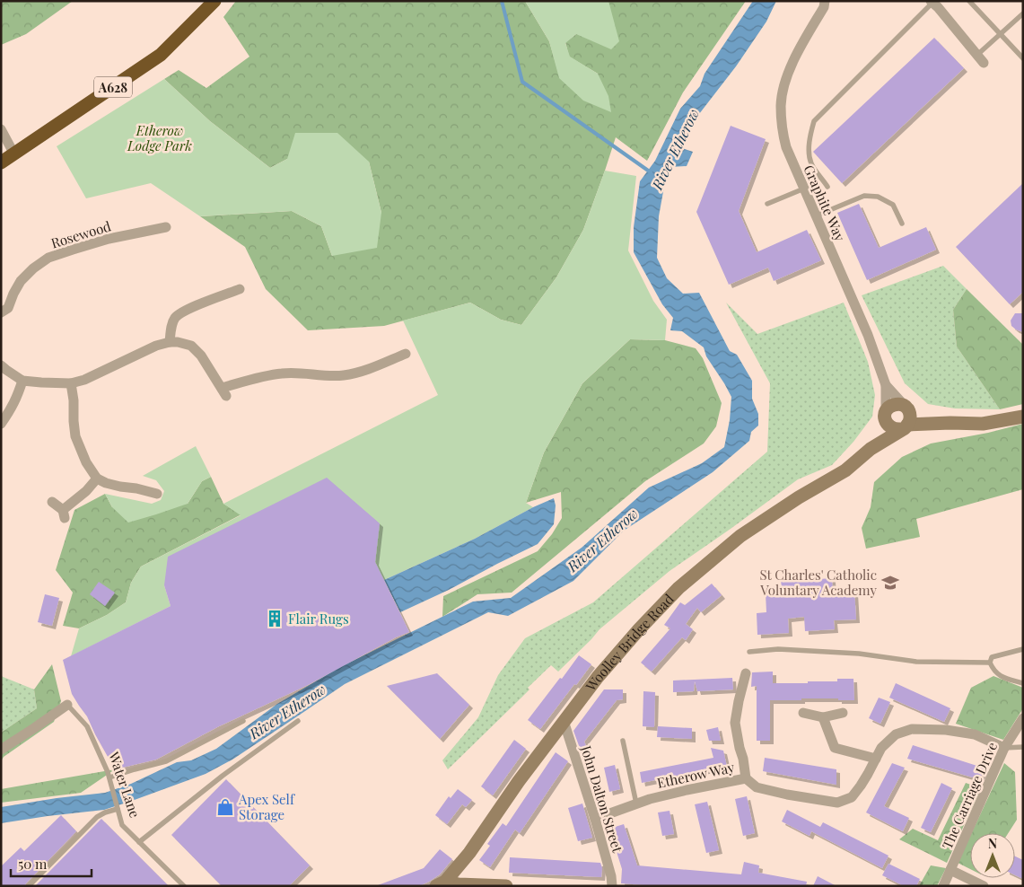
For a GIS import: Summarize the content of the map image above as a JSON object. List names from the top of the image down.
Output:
{
  "streets": {
    "highway": ["A628"],
    "street": [
      "Graphite Way",
      "Rosewood",
      "Woolley Bridge Road",
      "Etherow Way",
      "Water Lane",
      "The Carriage Drive",
      "John Dalton Street"
    ]
  },
  "crossings": [
    ["Graphite Way", "Woolley Bridge Road"],
    ["Woolley Bridge Road", "John Dalton Street"],
    ["Etherow Way", "The Carriage Drive"],
    ["Etherow Way", "John Dalton Street"]
  ],
  "water": ["River Etherow"],
  "parks": ["Etherow Lodge Park"],
  "places": {
    "school or university": ["St Charles' Catholic Voluntary Academy"],
    "building": ["Flair Rugs"],
    "shop": ["Apex Self Storage"]
  },
  "scale_bar": "50 m",
  "north": "top"
}
